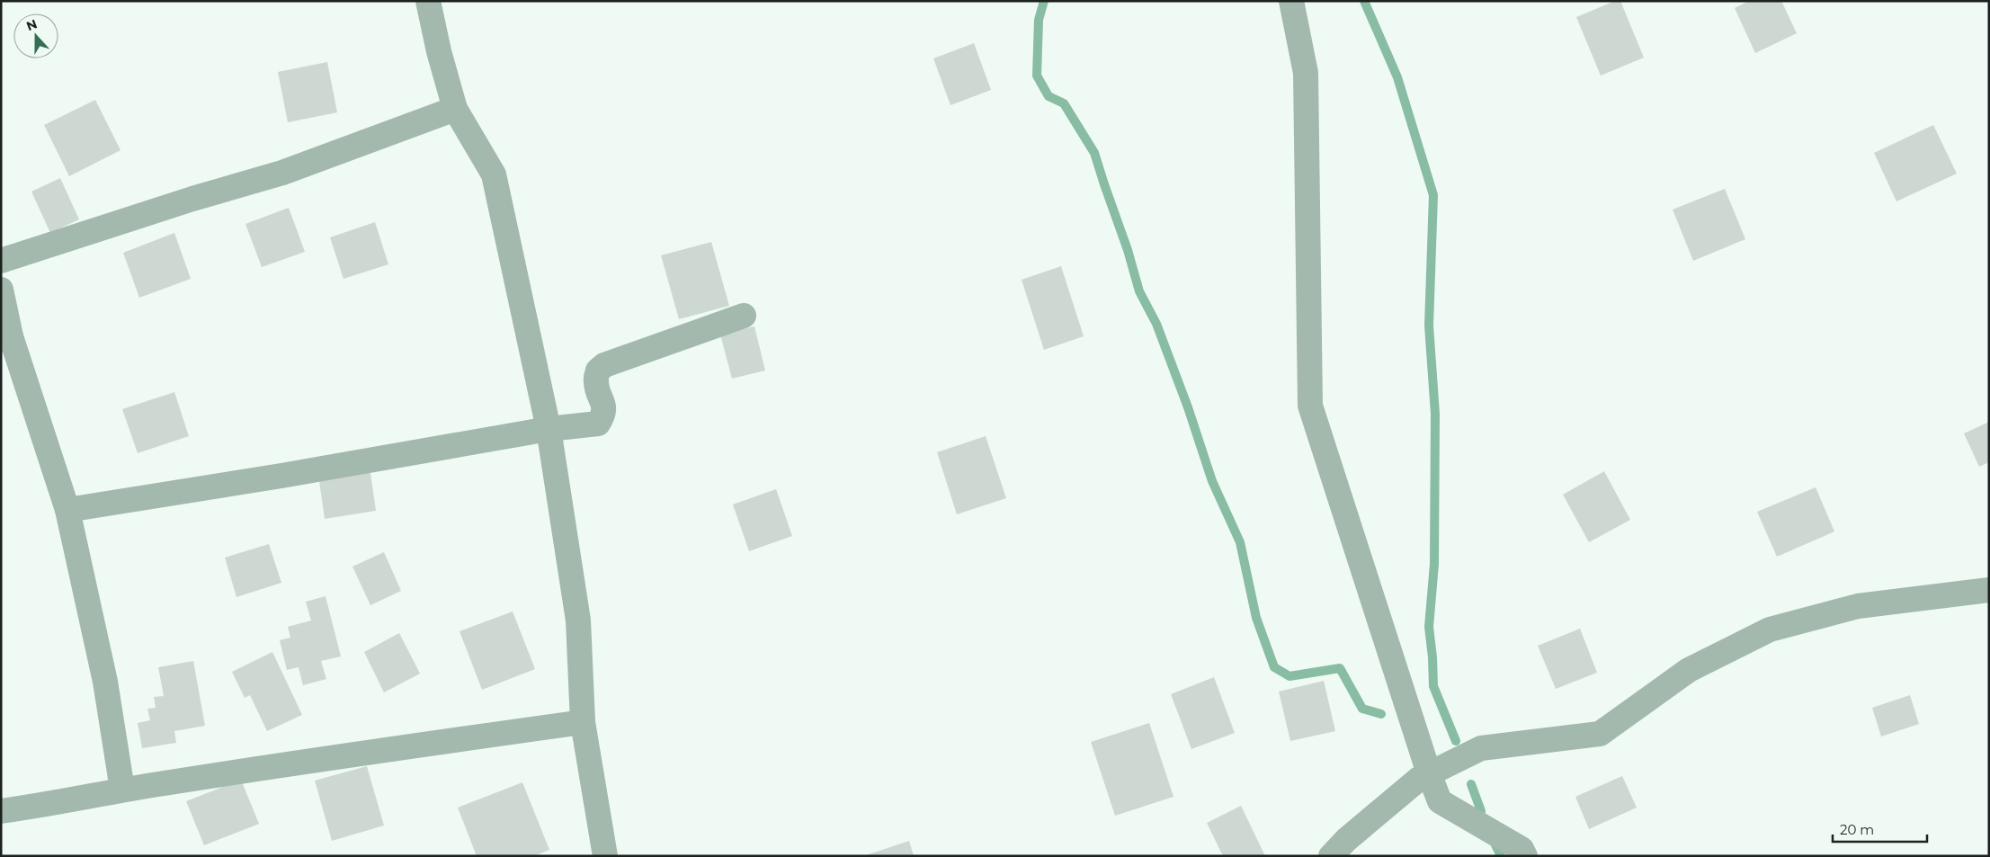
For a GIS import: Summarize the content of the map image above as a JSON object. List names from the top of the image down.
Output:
{
  "scale_bar": "20 m",
  "north": "top"
}
